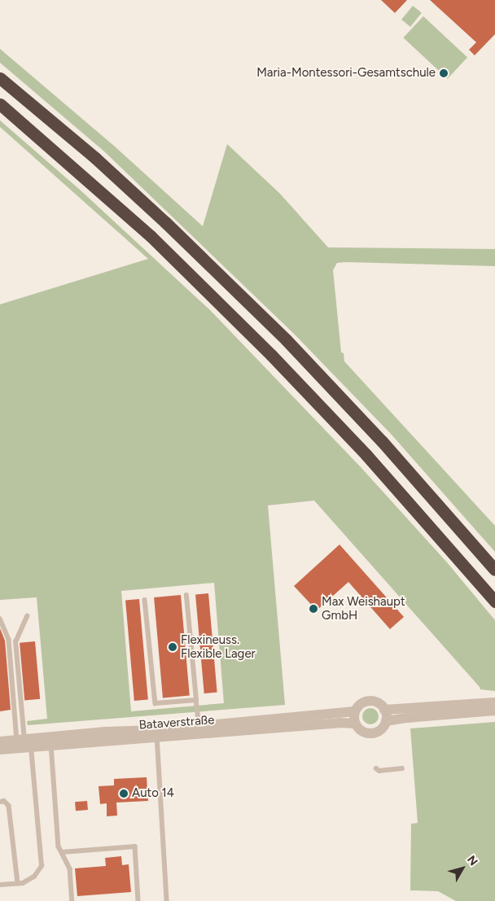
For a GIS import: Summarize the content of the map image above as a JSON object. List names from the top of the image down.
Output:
{
  "streets": {
    "street": ["Bataverstraße"]
  },
  "places": [
    "Maria-Montessori-Gesamtschule",
    "Max Weishaupt GmbH",
    "Flexineuss. Flexible Lager",
    "Auto 14"
  ],
  "north": "top right"
}
